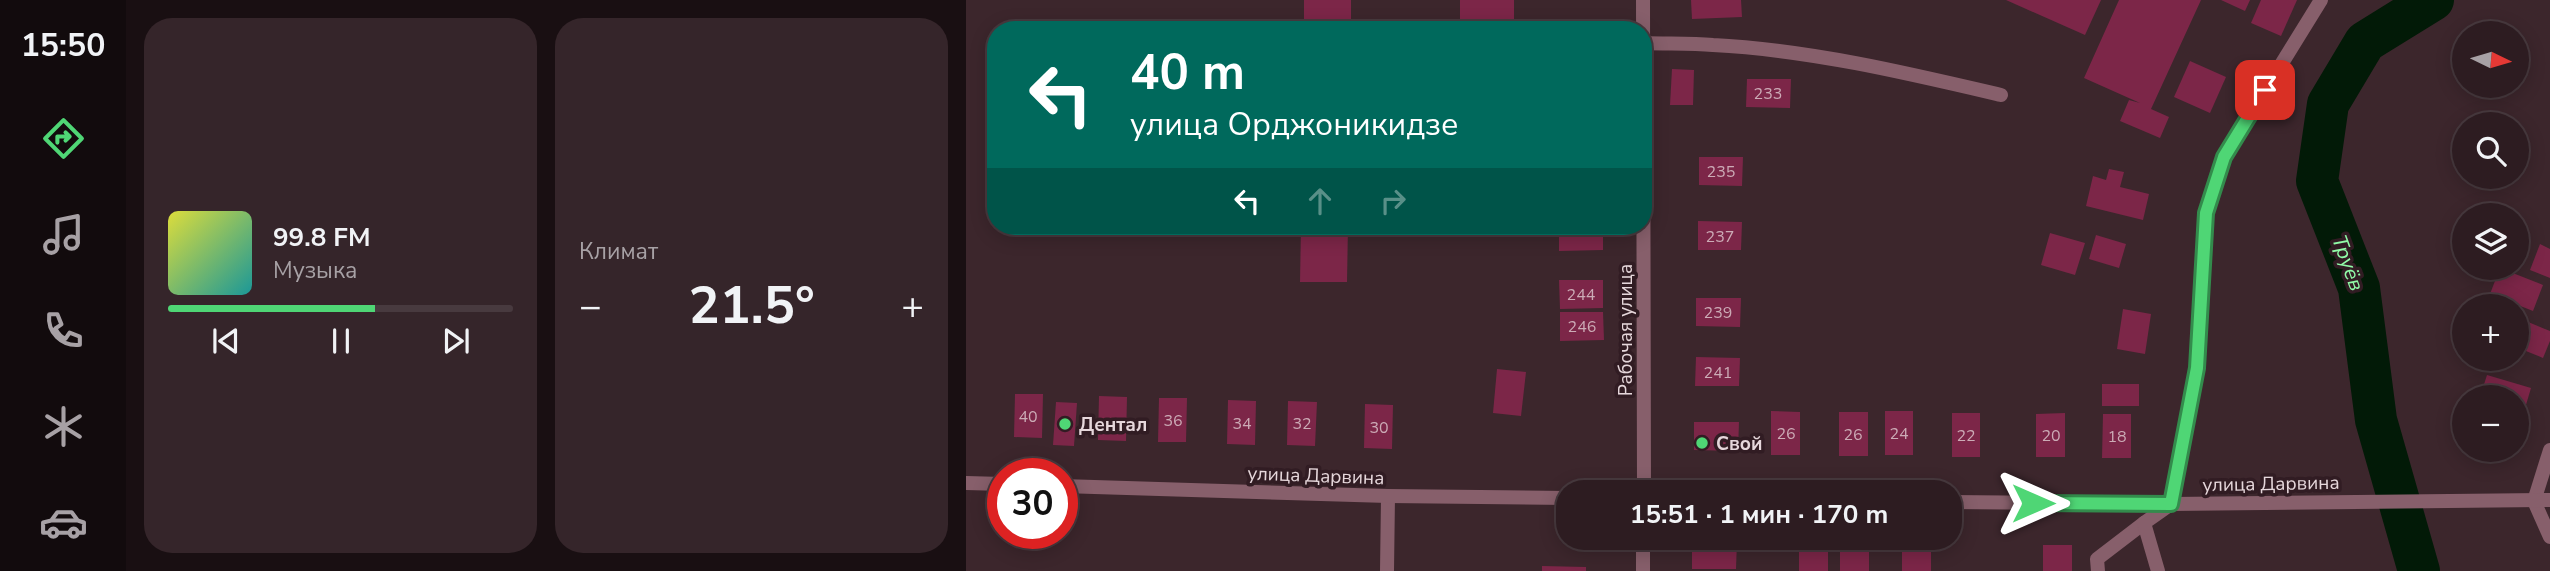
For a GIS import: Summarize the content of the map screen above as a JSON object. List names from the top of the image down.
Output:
{
  "streets": {
    "street": ["Рабочая улица", "улица Дарвина"]
  },
  "water": ["Труёв"],
  "places": ["Дентал", "Свой"],
  "house_numbers": [
    "233",
    "235",
    "237",
    "244",
    "239",
    "246",
    "241",
    "40",
    "36",
    "34",
    "32",
    "30",
    "26",
    "24",
    "26",
    "22",
    "20",
    "18"
  ],
  "north": "right",
  "page": {
    "tabs": "15:50",
    "tile": "Климат",
    "map_buttons": ["+", "−"],
    "turn": ["40 m", "улица Орджоникидзе"],
    "song": ["99.8 FM", "Музыка"],
    "heat": ["−", "21.5°", "+"],
    "limit": "30",
    "trip": "15:51 · 1 мин · 170 m"
  }
}
